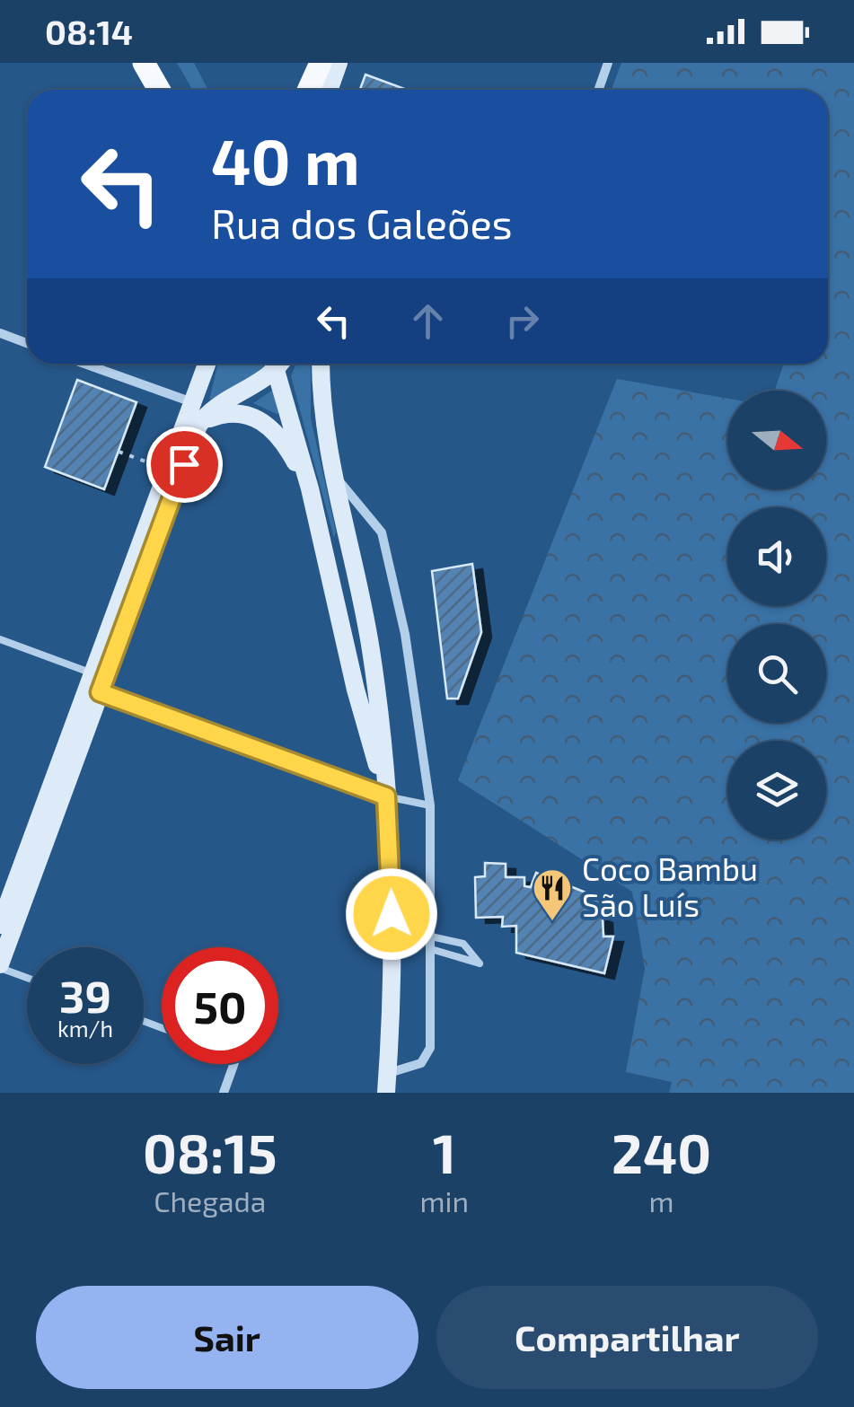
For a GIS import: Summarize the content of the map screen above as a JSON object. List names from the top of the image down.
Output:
{
  "places": {
    "restaurant": ["Coco Bambu São Luís"]
  },
  "north": "right",
  "page": {
    "status": "08:14",
    "turn": ["40 m", "Rua dos Galeões"],
    "speed": "39 km/h",
    "limit": "50",
    "eta": [
      "08:15",
      "Chegada",
      "1",
      "min",
      "240",
      "m"
    ],
    "buttons": ["Sair", "Compartilhar"]
  }
}
